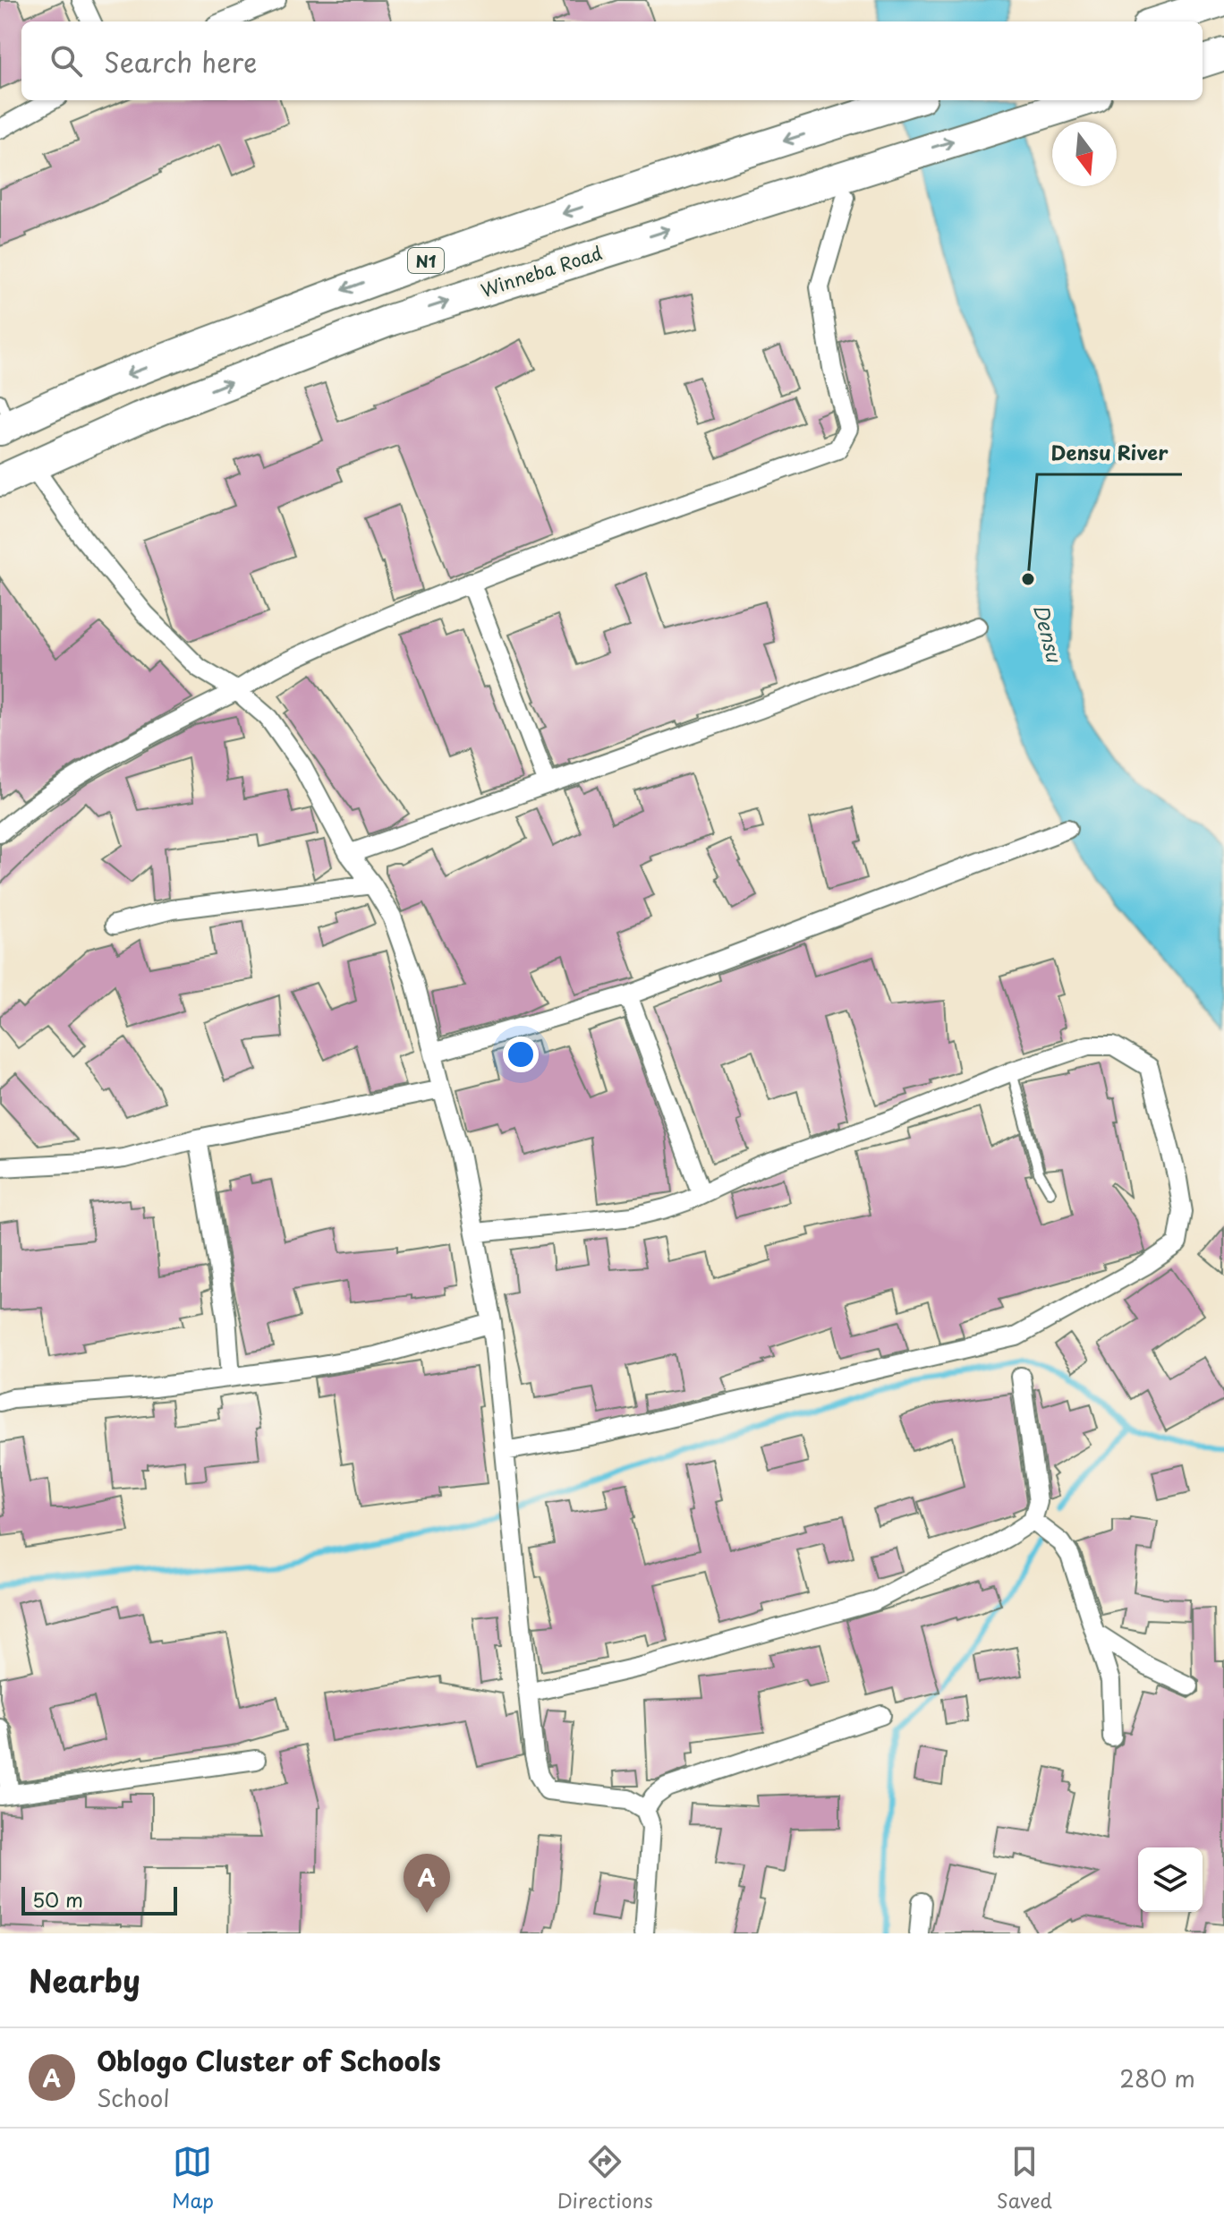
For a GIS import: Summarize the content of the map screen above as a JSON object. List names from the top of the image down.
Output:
{
  "streets": {
    "highway": ["N1", "Winneba Road"]
  },
  "water": ["Densu"],
  "places": ["Densu River"],
  "scale_bar": "50 m",
  "north": "bottom",
  "page": {
    "search": "Search here",
    "pins": "A",
    "scale": "50 m",
    "heading": "Nearby",
    "list": [
      {
        "mark": "A",
        "name": "Oblogo Cluster of Schools",
        "note": "School",
        "value": "280 m"
      }
    ],
    "nav": ["Map", "Directions", "Saved"]
  }
}
